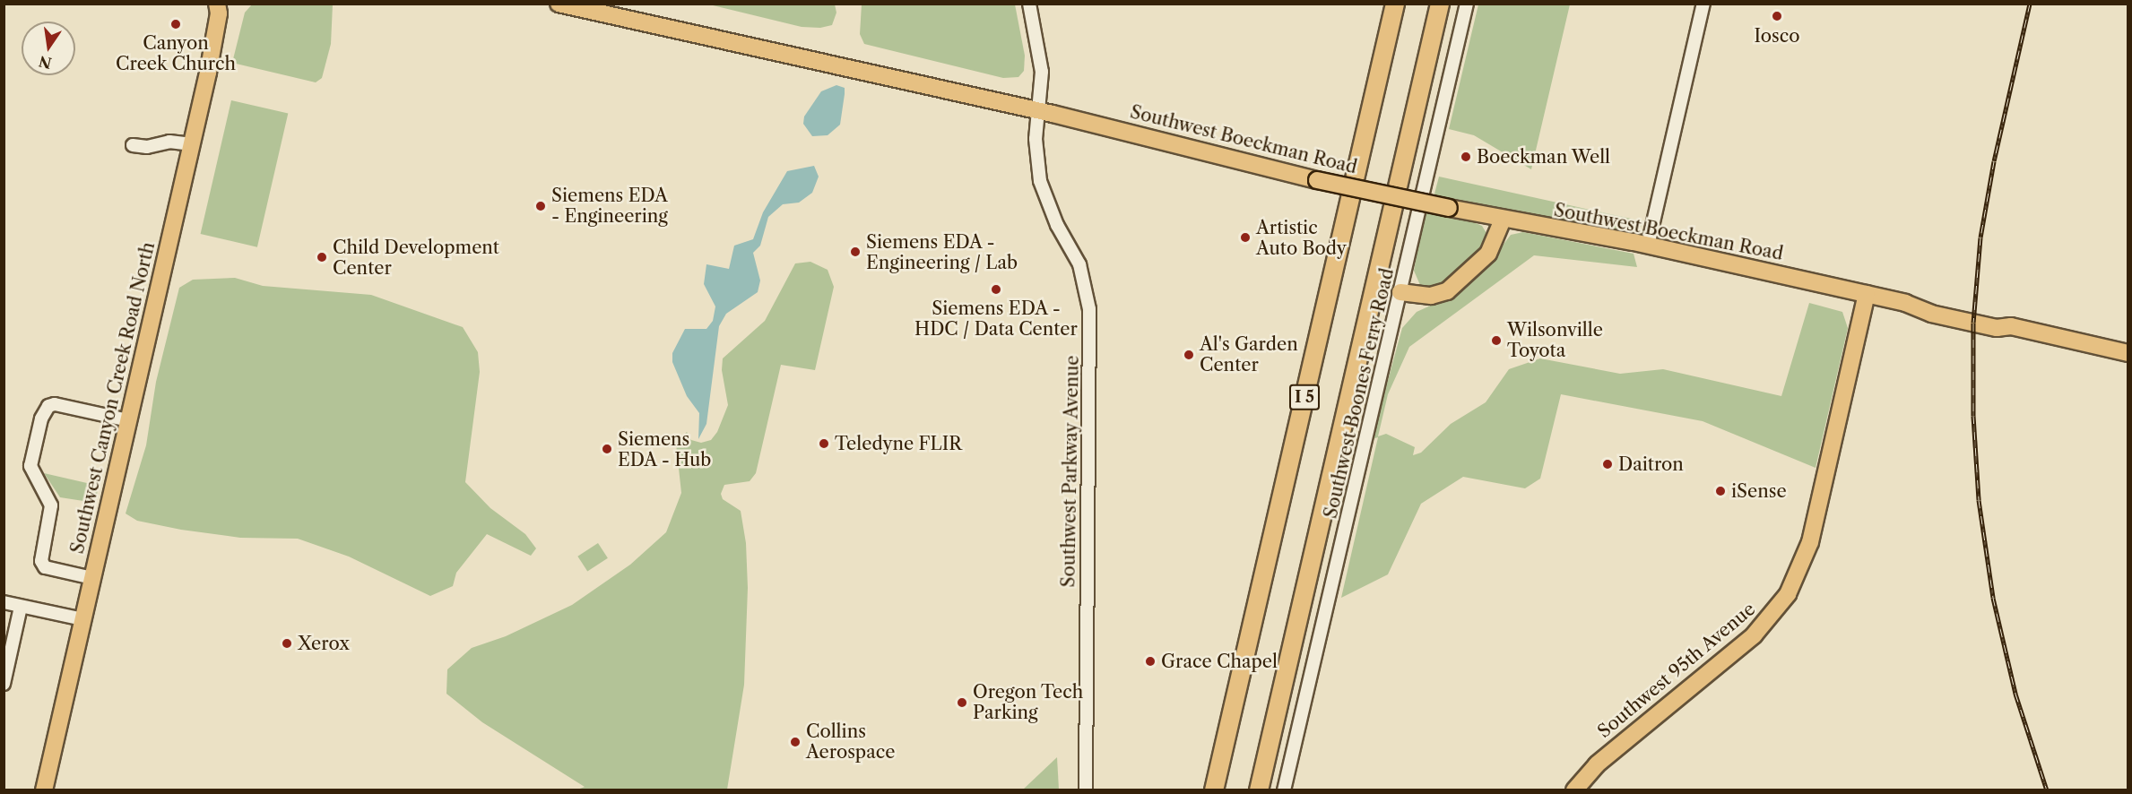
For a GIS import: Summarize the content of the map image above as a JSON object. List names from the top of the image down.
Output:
{
  "streets": {
    "highway": ["I 5"],
    "main road": ["Southwest Boeckman Road", "Southwest Canyon Creek Road North", "Southwest 95th Avenue"],
    "street": ["Southwest Boones Ferry Road", "Southwest Parkway Avenue"]
  },
  "crossings": [
    ["Southwest Boeckman Road", "Southwest Parkway Avenue"],
    ["Southwest Boeckman Road", "Southwest 95th Avenue"]
  ],
  "places": [
    "Iosco",
    "Canyon Creek Church",
    "Boeckman Well",
    "Siemens EDA - Engineering",
    "Artistic Auto Body",
    "Siemens EDA - Engineering / Lab",
    "Child Development Center",
    "Siemens EDA - HDC / Data Center",
    "Wilsonville Toyota",
    "Al's Garden Center",
    "Teledyne FLIR",
    "Siemens EDA - Hub",
    "Daitron",
    "iSense",
    "Xerox",
    "Grace Chapel",
    "Oregon Tech Parking",
    "Collins Aerospace"
  ],
  "north": "bottom"
}
